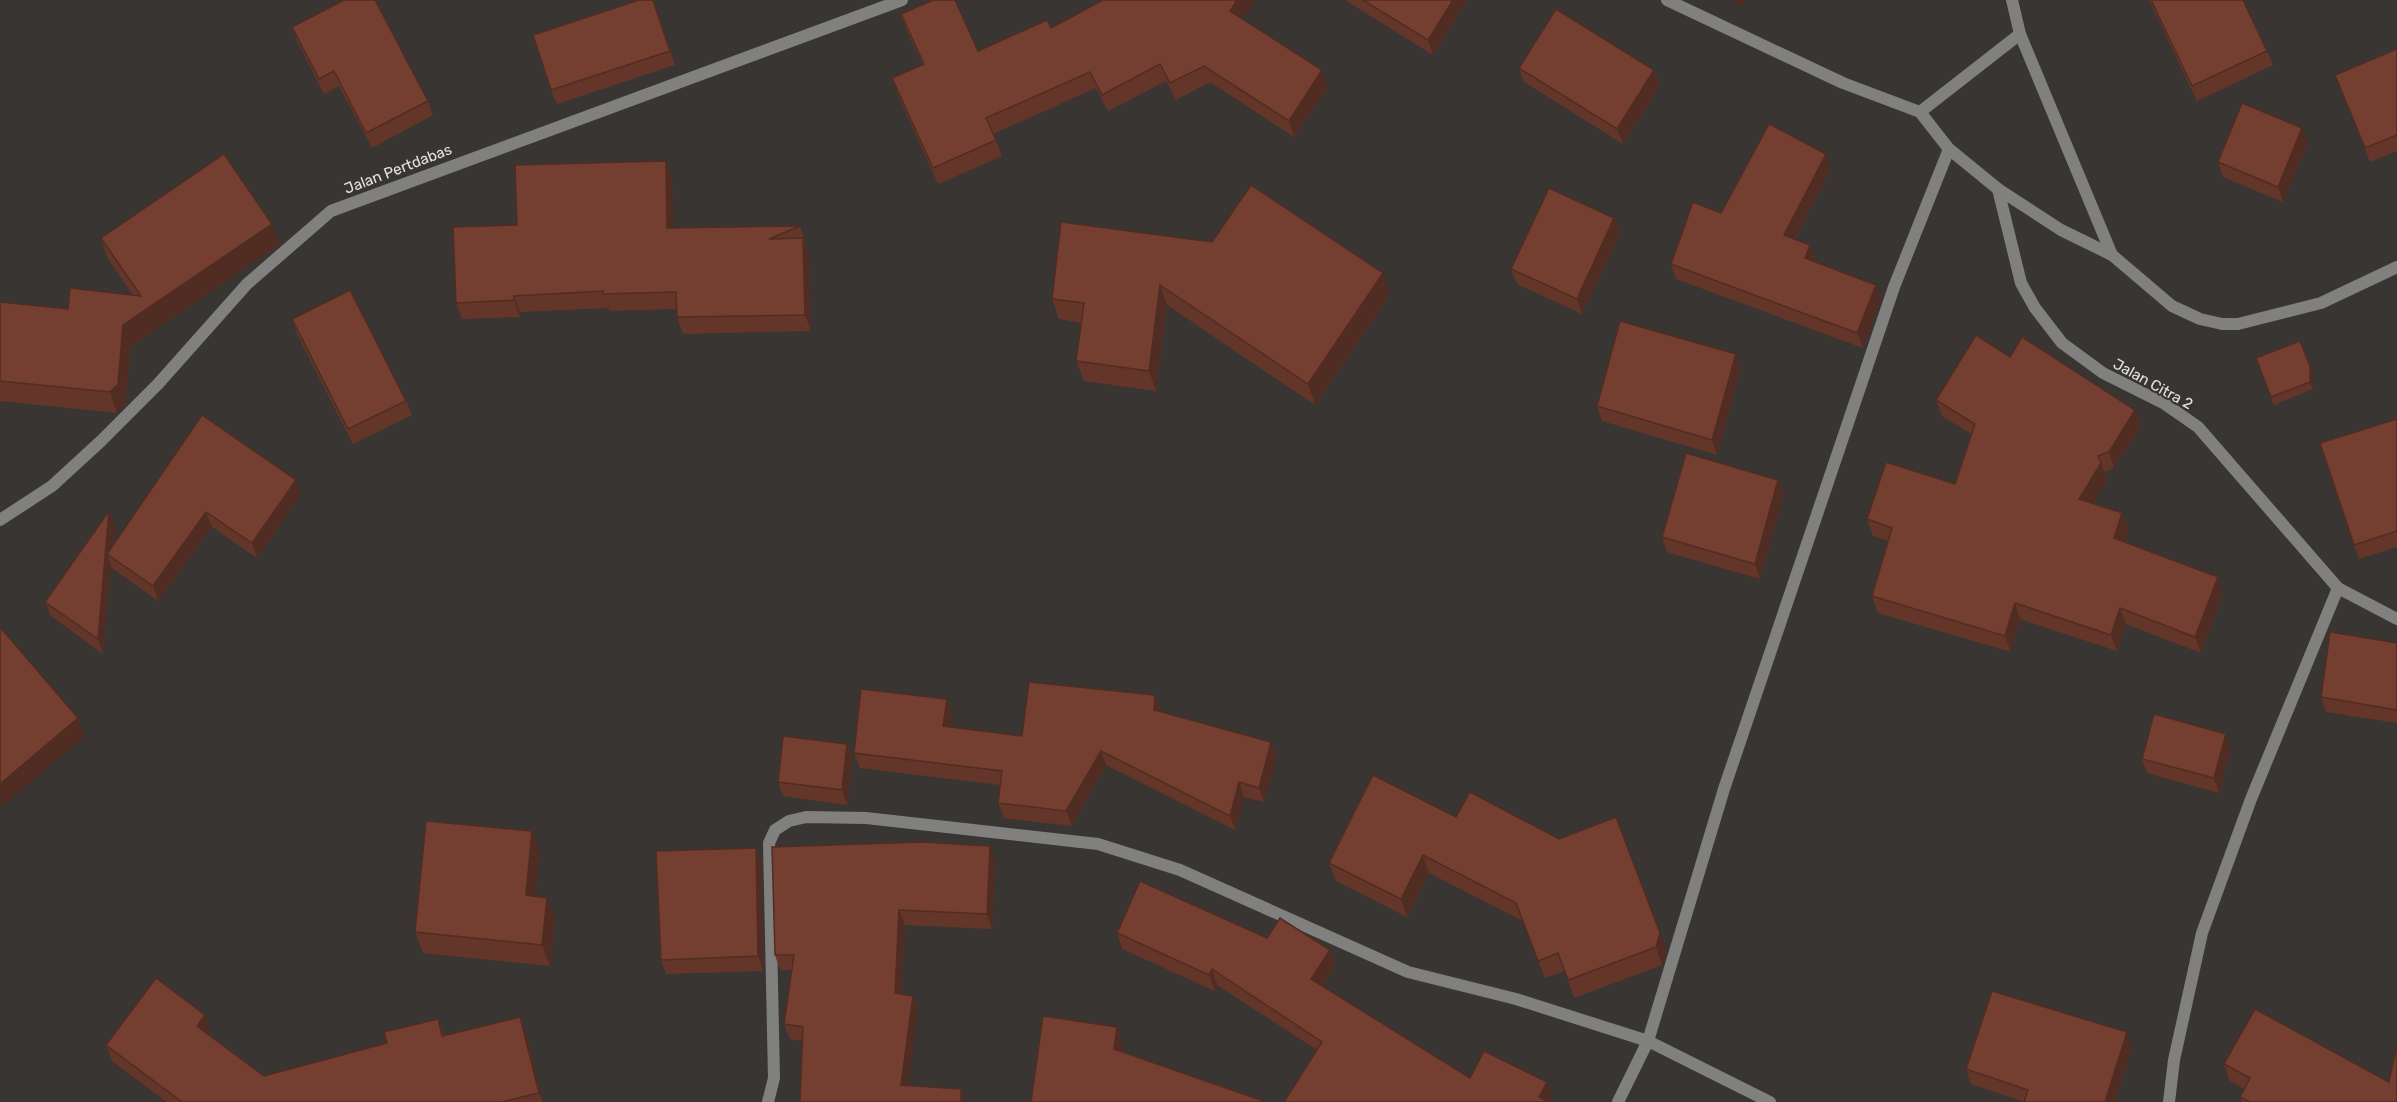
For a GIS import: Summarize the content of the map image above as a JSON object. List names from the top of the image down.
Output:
{
  "streets": {
    "street": ["Jalan Pertdabas", "Jalan Citra 2"]
  }
}
